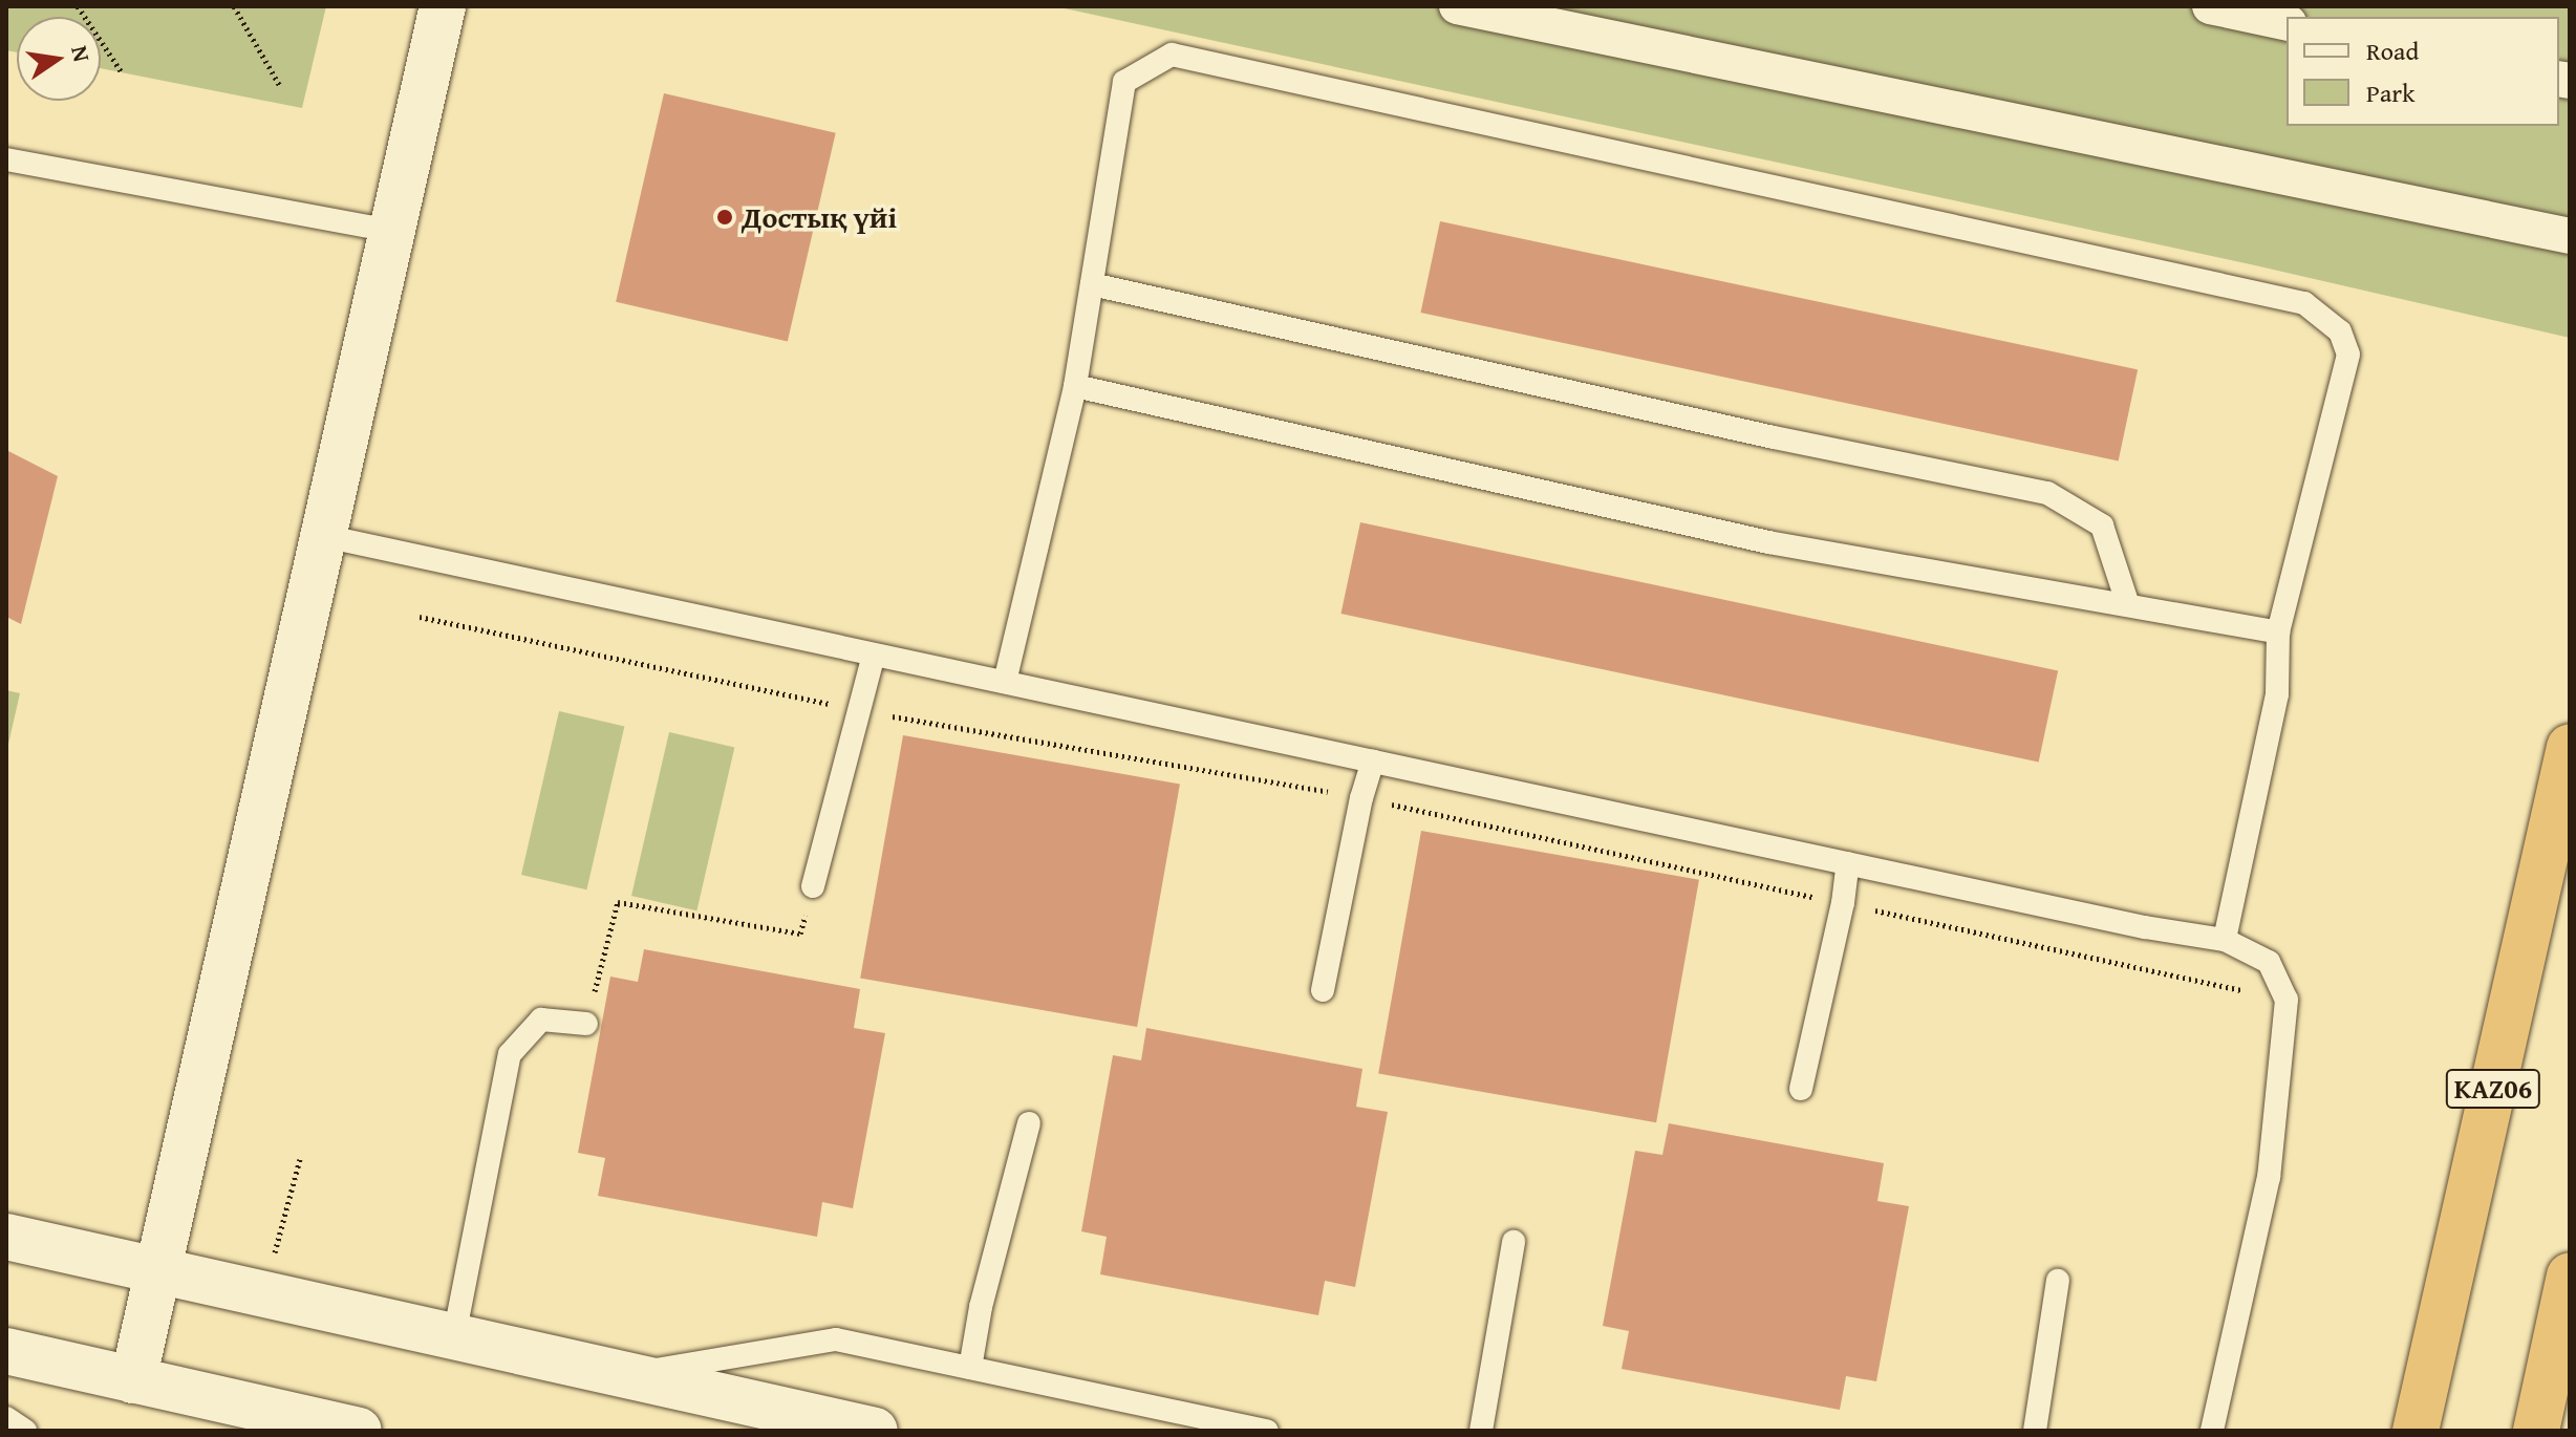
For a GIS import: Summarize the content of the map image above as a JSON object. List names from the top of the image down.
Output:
{
  "streets": {
    "highway": ["KАZ06"]
  },
  "places": ["Достық үйі"],
  "legend": ["Road", "Park"],
  "north": "right"
}
